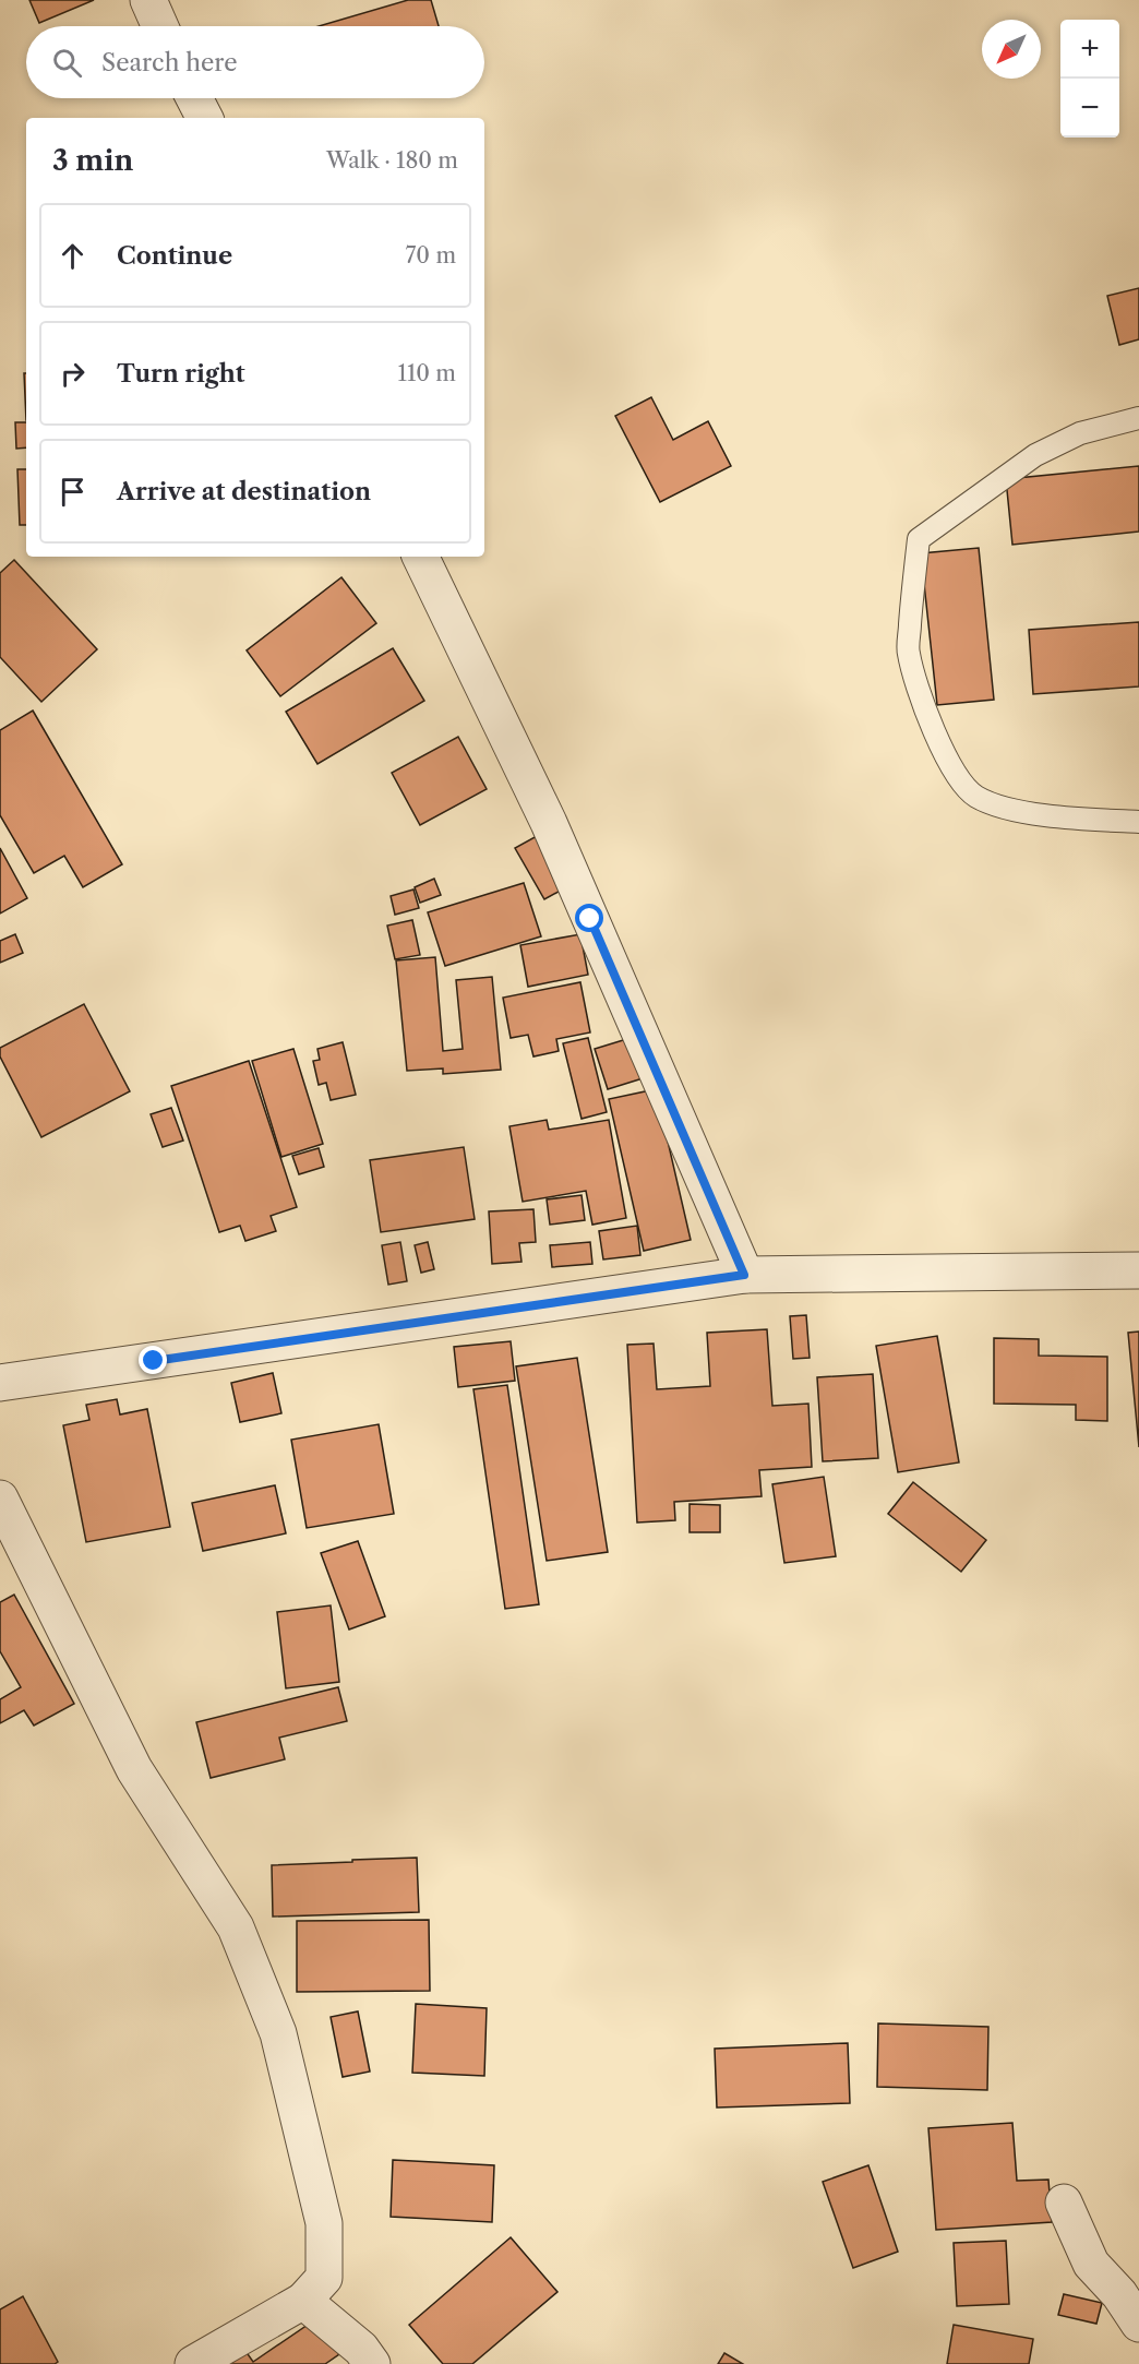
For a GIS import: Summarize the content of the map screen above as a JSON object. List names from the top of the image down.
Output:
{
  "north": "bottom left",
  "page": {
    "map_buttons": ["+", "−"],
    "search": "Search here",
    "heading": ["3 min", "Walk · 180 m"],
    "list": [
      ["Continue", "70 m"],
      ["Turn right", "110 m"],
      "Arrive at destination"
    ]
  }
}
